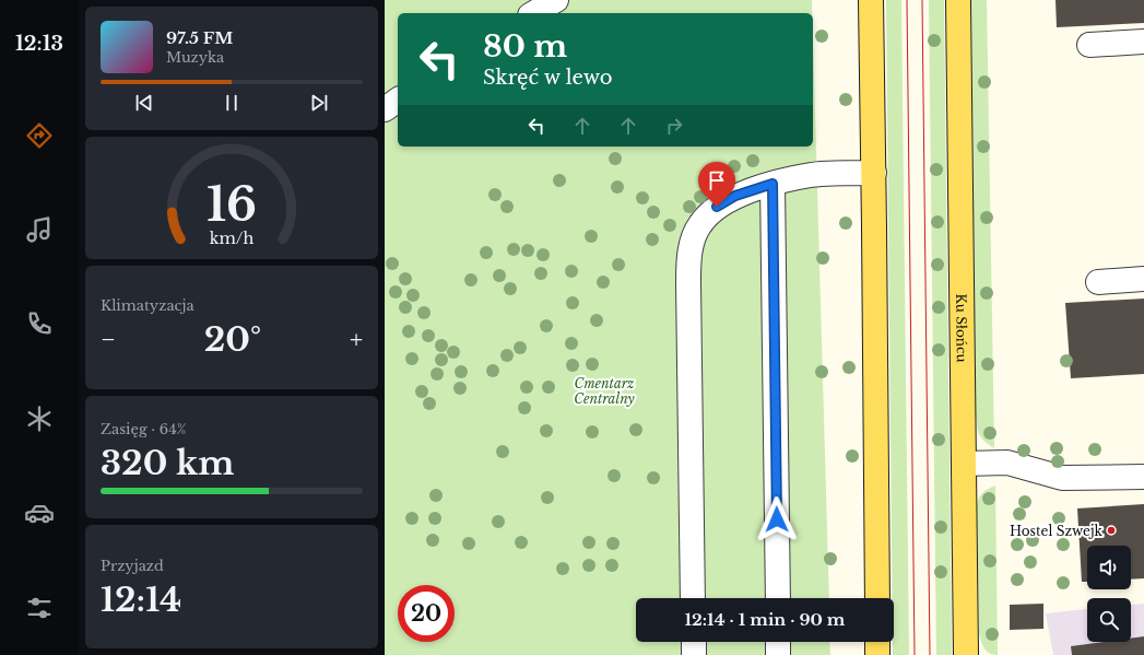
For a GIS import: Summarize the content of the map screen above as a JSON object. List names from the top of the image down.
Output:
{
  "streets": {
    "main road": ["Ku Słońcu"]
  },
  "parks": ["Cmentarz Centralny"],
  "places": ["Hostel Szwejk"],
  "page": {
    "tabs": "12:13",
    "turn": ["80 m", "Skręć w lewo"],
    "song": ["97.5 FM", "Muzyka"],
    "tile": [
      "Klimatyzacja",
      ["Zasięg · 64%", "320 km"],
      ["Przyjazd", "12:14"]
    ],
    "heat": ["−", "20°", "+"],
    "limit": "20",
    "trip": "12:14 · 1 min · 90 m",
    "gauge": ["16", "km/h"]
  }
}
